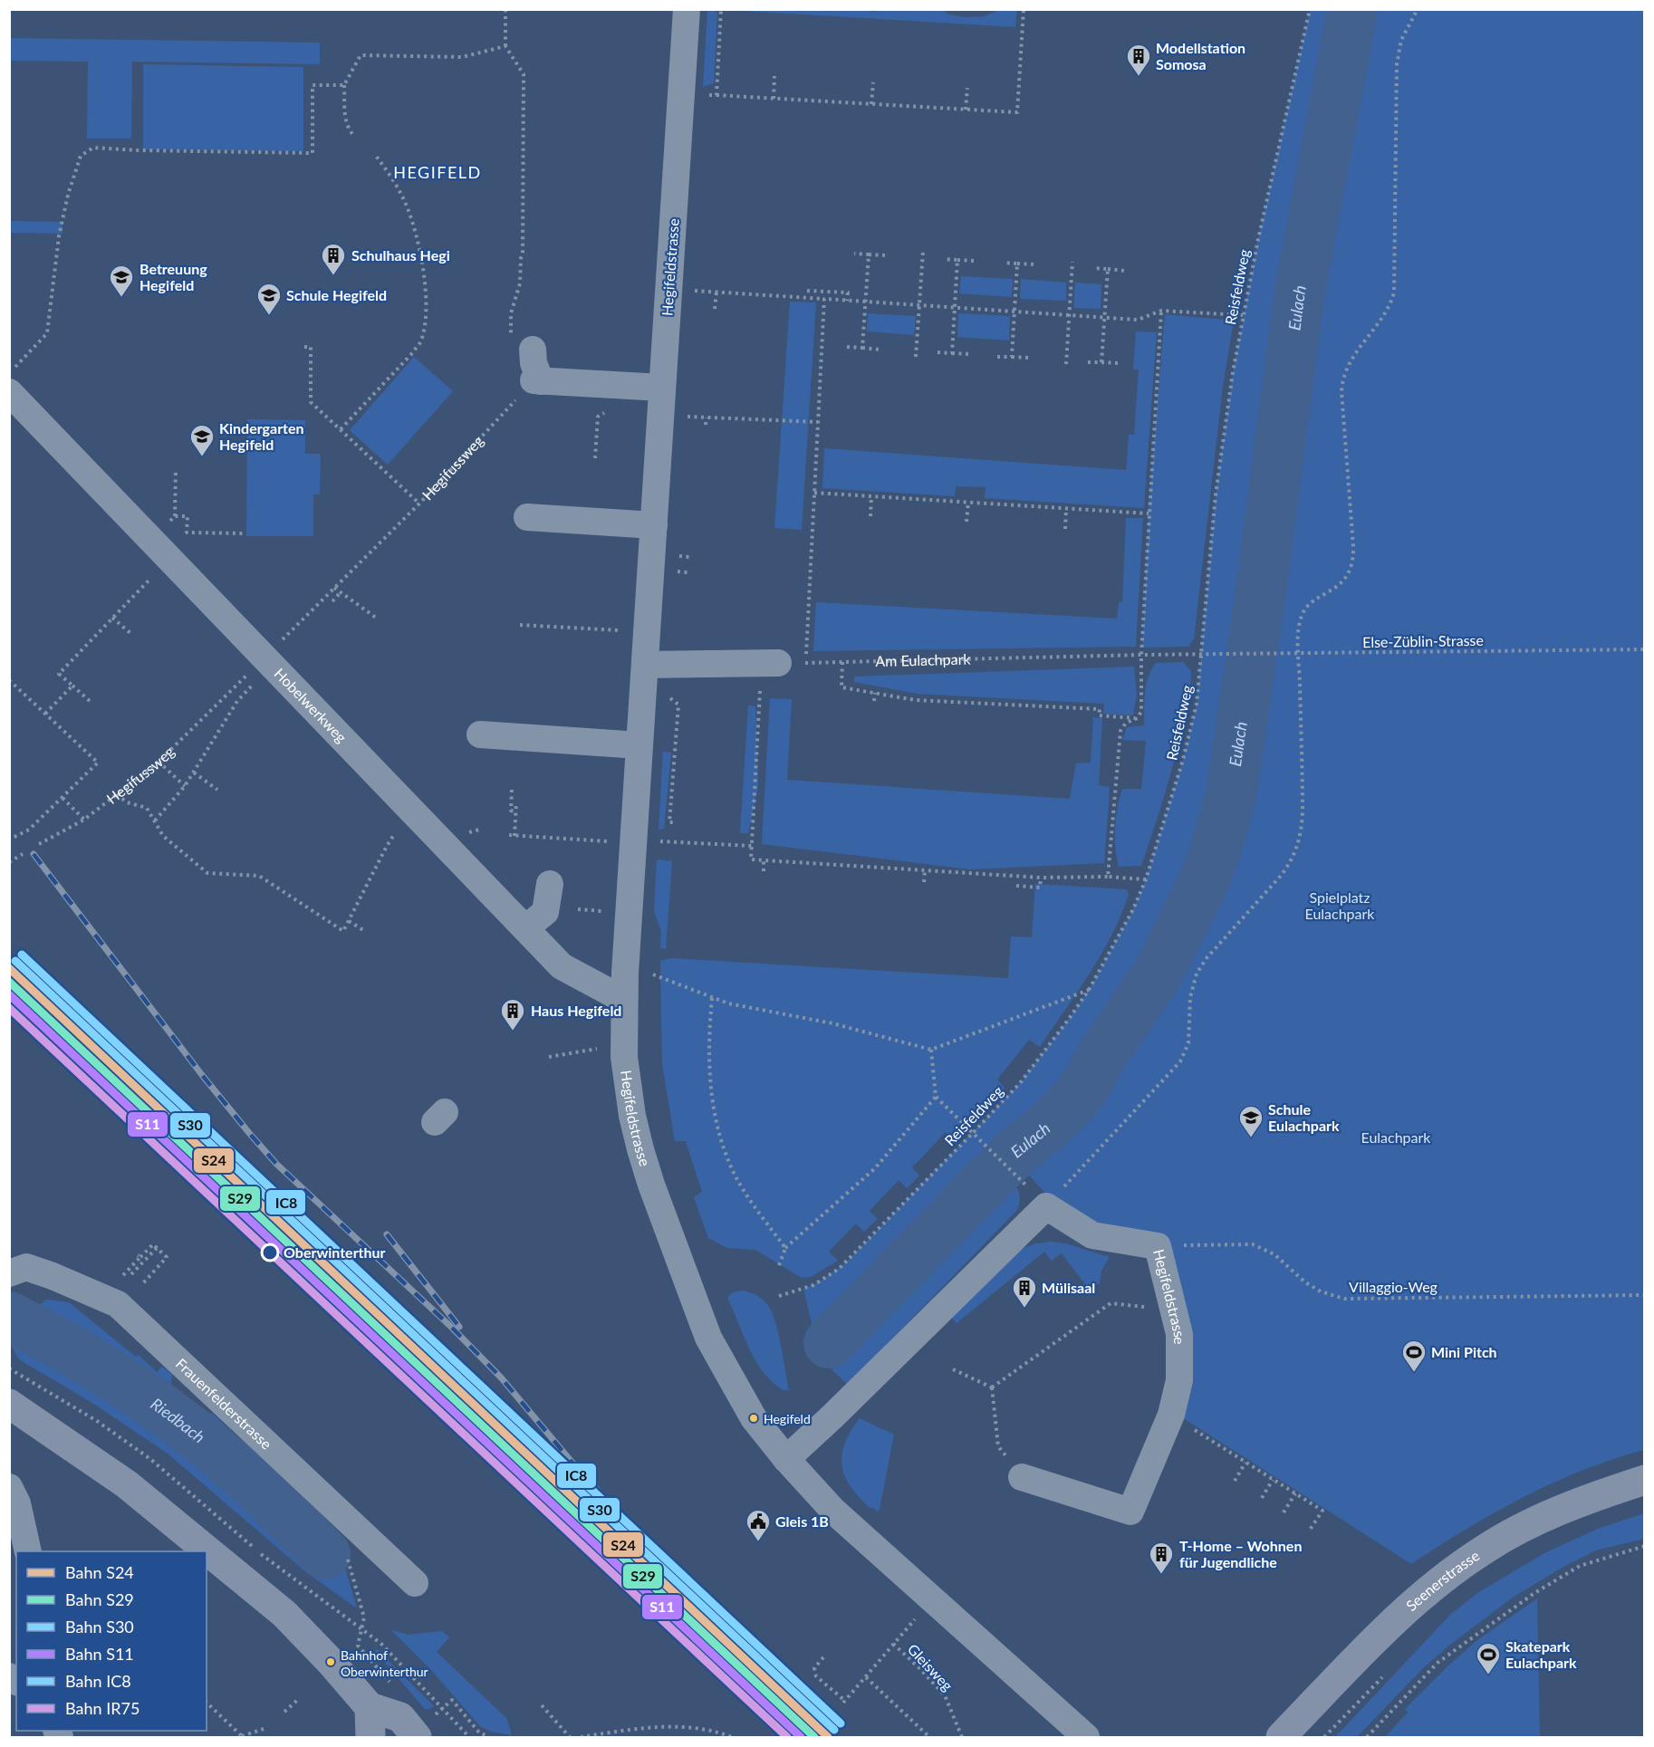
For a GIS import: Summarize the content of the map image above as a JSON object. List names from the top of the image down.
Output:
{
  "streets": {
    "main road": ["Seenerstrasse"],
    "street": ["Hegifeldstrasse", "Hobelwerkweg", "Frauenfelderstrasse"],
    "path": [
      "Reisfeldweg",
      "Hegifussweg",
      "Else-Züblin-Strasse",
      "Am Eulachpark",
      "Villaggio-Weg",
      "Gleisweg"
    ]
  },
  "crossings": [
    ["Hegifeldstrasse", "Hobelwerkweg"],
    ["Hegifeldstrasse", "Villaggio-Weg"],
    ["Reisfeldweg", "Else-Züblin-Strasse"],
    ["Reisfeldweg", "Am Eulachpark"],
    ["Else-Züblin-Strasse", "Am Eulachpark"]
  ],
  "districts": ["HEGIFELD"],
  "water": ["Eulach", "Riedbach"],
  "parks": ["Spielplatz Eulachpark", "Eulachpark"],
  "places": {
    "building": [
      "Modellstation Somosa",
      "Schulhaus Hegi",
      "Haus Hegifeld",
      "Mülisaal",
      "T-Home – Wohnen für Jugendliche"
    ],
    "school or university": [
      "Betreuung Hegifeld",
      "Schule Hegifeld",
      "Kindergarten Hegifeld",
      "Schule Eulachpark"
    ],
    "other": ["Oberwinterthur", "Hegifeld", "Bahnhof Oberwinterthur"],
    "sports": ["Mini Pitch", "Skatepark Eulachpark"],
    "public building": ["Gleis 1B"]
  },
  "lines": [
    "rail line IC8",
    "rail line S30",
    "rail line S24",
    "rail line S29",
    "rail line S11",
    "rail line IR75"
  ],
  "legend": [
    "Bahn S24",
    "Bahn S29",
    "Bahn S30",
    "Bahn S11",
    "Bahn IC8",
    "Bahn IR75"
  ]
}
